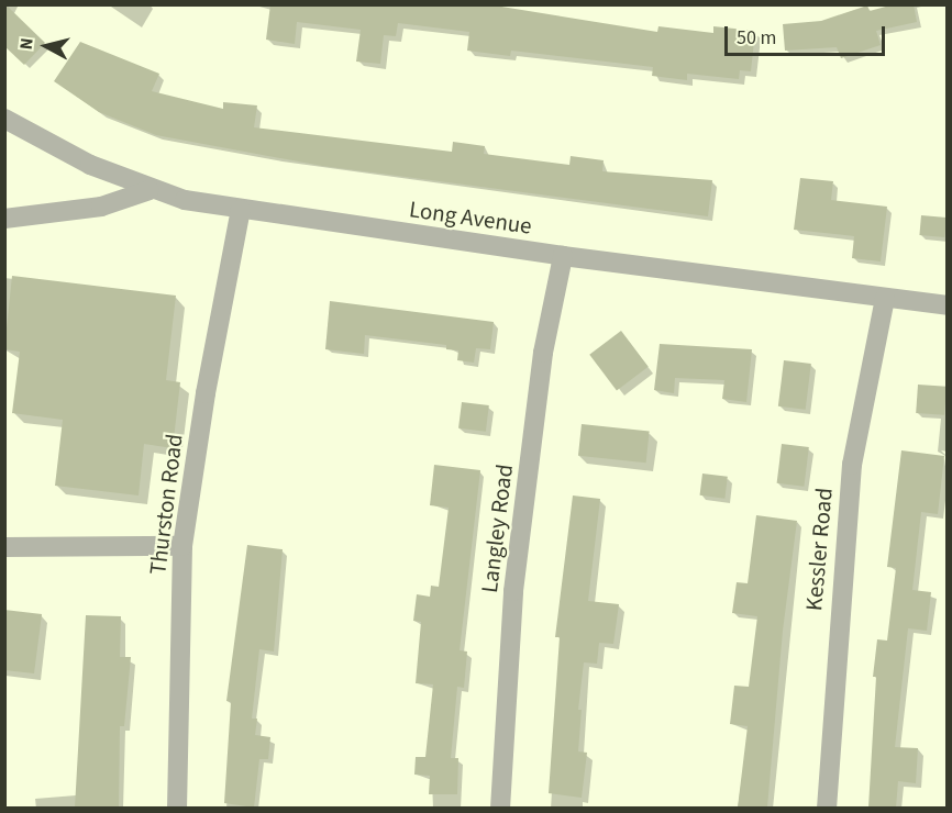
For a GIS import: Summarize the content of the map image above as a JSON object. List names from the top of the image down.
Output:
{
  "streets": {
    "street": [
      "Long Avenue",
      "Thurston Road",
      "Langley Road",
      "Kessler Road"
    ]
  },
  "crossings": [
    ["Long Avenue", "Thurston Road"],
    ["Long Avenue", "Langley Road"],
    ["Long Avenue", "Kessler Road"]
  ],
  "scale_bar": "50 m",
  "north": "left"
}
